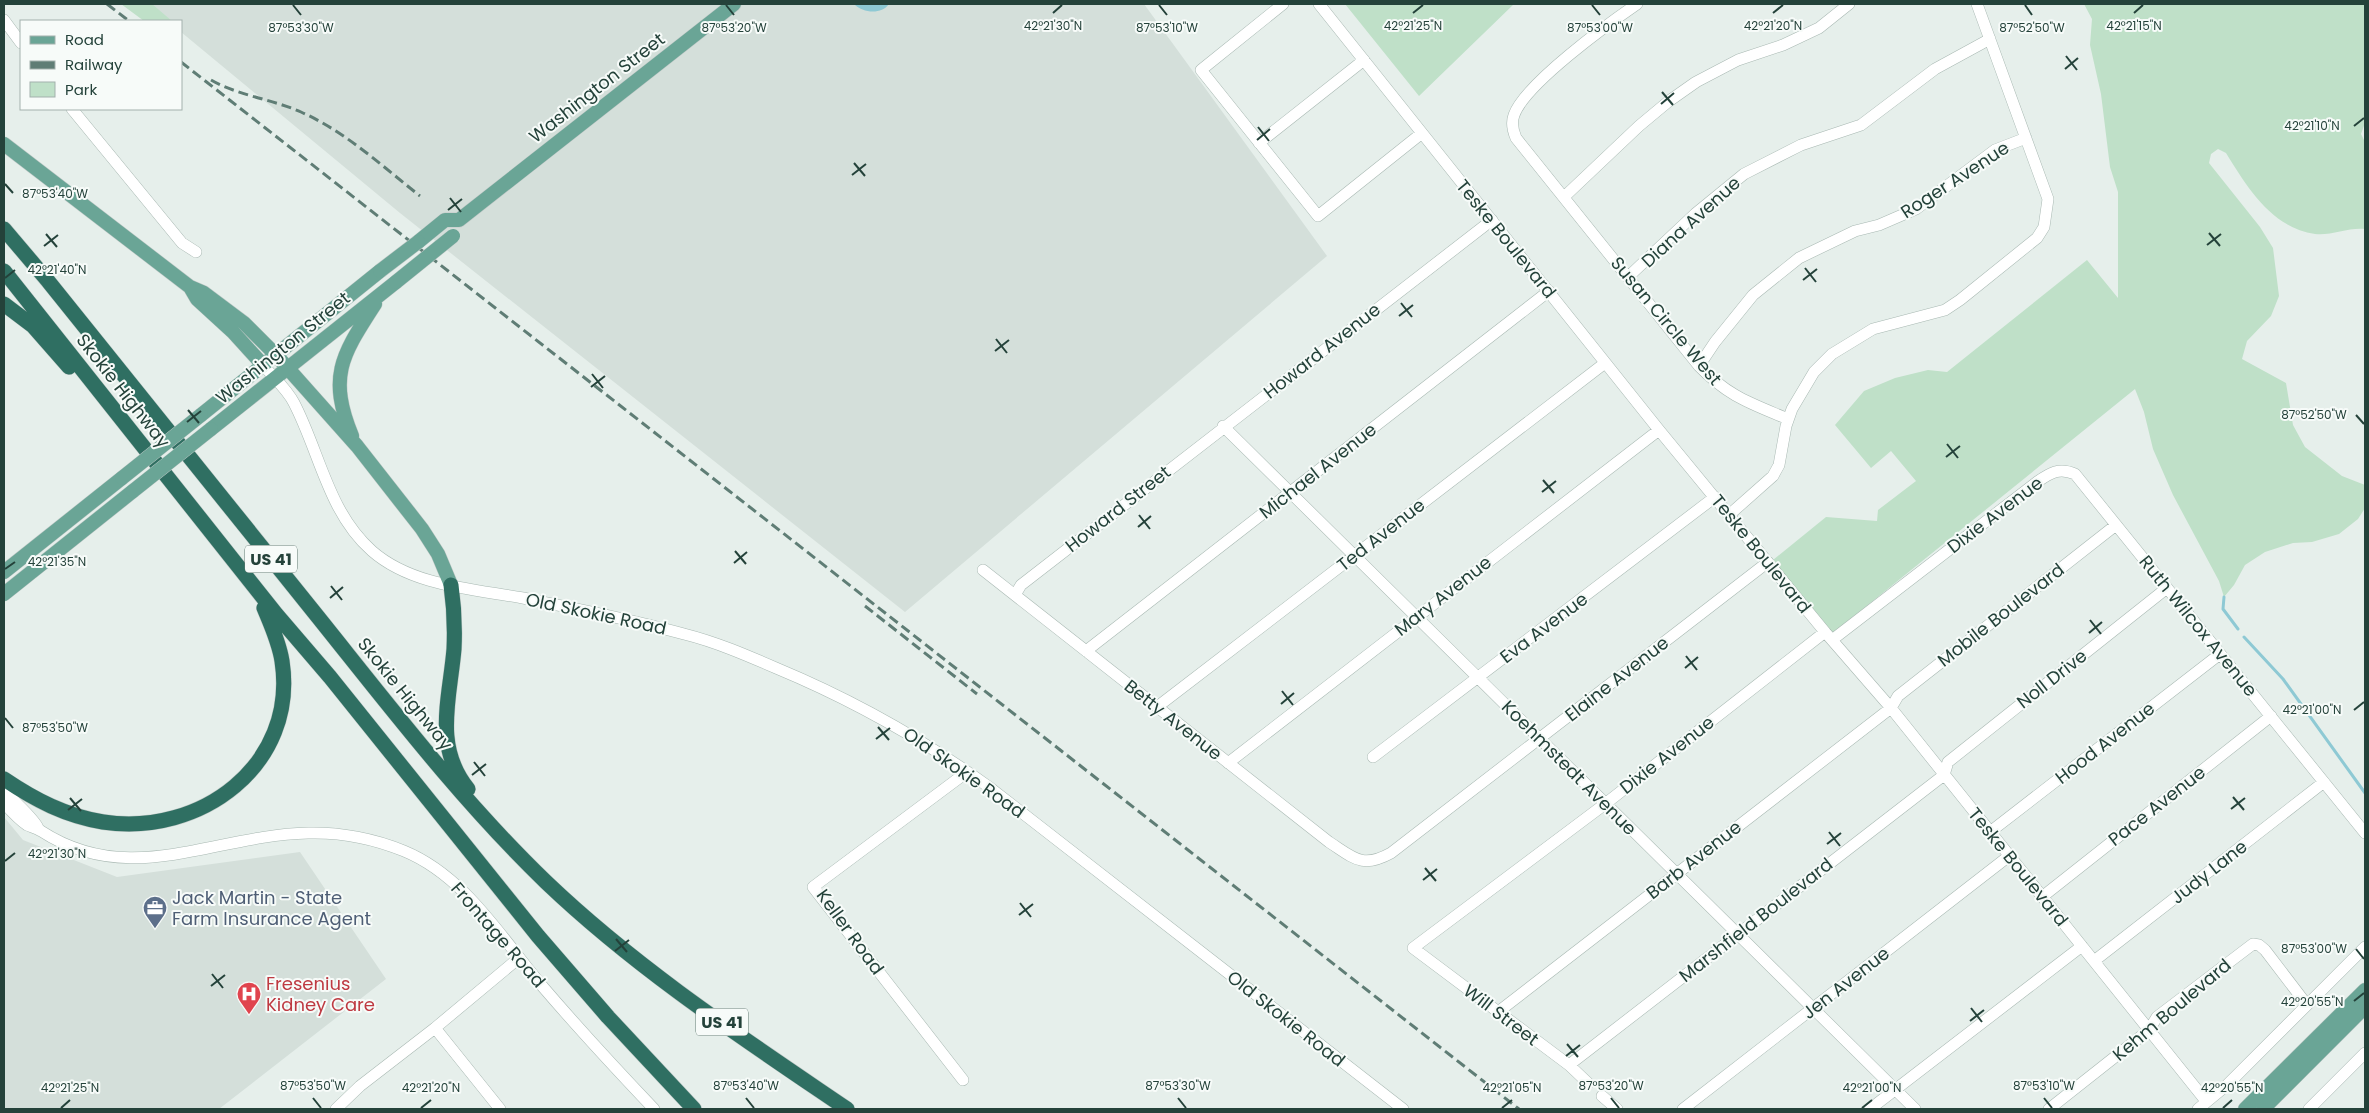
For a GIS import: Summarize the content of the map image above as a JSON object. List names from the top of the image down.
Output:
{
  "streets": {
    "highway": ["Skokie Highway", "US 41"],
    "main road": ["Washington Street"],
    "street": [
      "Roger Avenue",
      "Diana Avenue",
      "Teske Boulevard",
      "Susan Circle West",
      "Howard Avenue",
      "Michael Avenue",
      "Howard Street",
      "Dixie Avenue",
      "Ted Avenue",
      "Mary Avenue",
      "Old Skokie Road",
      "Mobile Boulevard",
      "Ruth Wilcox Avenue",
      "Eva Avenue",
      "Elaine Avenue",
      "Noll Drive",
      "Betty Avenue",
      "Hood Avenue",
      "Koehmstedt Avenue",
      "Pace Avenue",
      "Barb Avenue",
      "Judy Lane",
      "Marshfield Boulevard",
      "Keller Road",
      "Frontage Road",
      "Jen Avenue",
      "Kehm Boulevard",
      "Will Street"
    ]
  },
  "crossings": [
    ["Washington Street", "Old Skokie Road"],
    ["Roger Avenue", "Susan Circle West"],
    ["Diana Avenue", "Susan Circle West"],
    ["Teske Boulevard", "Howard Avenue"],
    ["Teske Boulevard", "Michael Avenue"],
    ["Teske Boulevard", "Dixie Avenue"],
    ["Teske Boulevard", "Ted Avenue"],
    ["Teske Boulevard", "Mary Avenue"],
    ["Teske Boulevard", "Mobile Boulevard"],
    ["Teske Boulevard", "Eva Avenue"],
    ["Teske Boulevard", "Elaine Avenue"],
    ["Teske Boulevard", "Noll Drive"],
    ["Teske Boulevard", "Hood Avenue"],
    ["Teske Boulevard", "Pace Avenue"],
    ["Teske Boulevard", "Barb Avenue"],
    ["Teske Boulevard", "Judy Lane"],
    ["Teske Boulevard", "Marshfield Boulevard"],
    ["Teske Boulevard", "Jen Avenue"],
    ["Teske Boulevard", "Kehm Boulevard"],
    ["Howard Avenue", "Howard Street"],
    ["Howard Avenue", "Koehmstedt Avenue"],
    ["Michael Avenue", "Betty Avenue"],
    ["Michael Avenue", "Koehmstedt Avenue"],
    ["Howard Street", "Betty Avenue"],
    ["Howard Street", "Koehmstedt Avenue"],
    ["Dixie Avenue", "Ruth Wilcox Avenue"],
    ["Dixie Avenue", "Koehmstedt Avenue"],
    ["Dixie Avenue", "Will Street"],
    ["Ted Avenue", "Betty Avenue"],
    ["Ted Avenue", "Koehmstedt Avenue"],
    ["Mary Avenue", "Betty Avenue"],
    ["Mary Avenue", "Koehmstedt Avenue"],
    ["Old Skokie Road", "Keller Road"],
    ["Mobile Boulevard", "Ruth Wilcox Avenue"],
    ["Mobile Boulevard", "Barb Avenue"],
    ["Ruth Wilcox Avenue", "Noll Drive"],
    ["Ruth Wilcox Avenue", "Hood Avenue"],
    ["Ruth Wilcox Avenue", "Pace Avenue"],
    ["Ruth Wilcox Avenue", "Judy Lane"],
    ["Eva Avenue", "Koehmstedt Avenue"],
    ["Elaine Avenue", "Betty Avenue"],
    ["Elaine Avenue", "Koehmstedt Avenue"],
    ["Noll Drive", "Marshfield Boulevard"],
    ["Koehmstedt Avenue", "Barb Avenue"],
    ["Koehmstedt Avenue", "Marshfield Boulevard"],
    ["Koehmstedt Avenue", "Jen Avenue"],
    ["Barb Avenue", "Will Street"],
    ["Marshfield Boulevard", "Will Street"]
  ],
  "places": {
    "office": ["Jack Martin - State Farm Insurance Agent"],
    "hospital": ["Fresenius Kidney Care"]
  },
  "legend": ["Road", "Railway", "Park"],
  "coordinates": [
    "42°21'30\"N",
    "42°21'25\"N",
    "42°21'20\"N",
    "42°21'15\"N",
    "87°53'00\"W",
    "87°53'30\"W",
    "87°53'20\"W",
    "87°53'10\"W",
    "87°52'50\"W",
    "42°21'10\"N",
    "87°53'40\"W",
    "42°21'40\"N",
    "42°21'35\"N",
    "42°21'00\"N",
    "87°53'50\"W",
    "42°20'55\"N",
    "42°21'05\"N"
  ]
}
